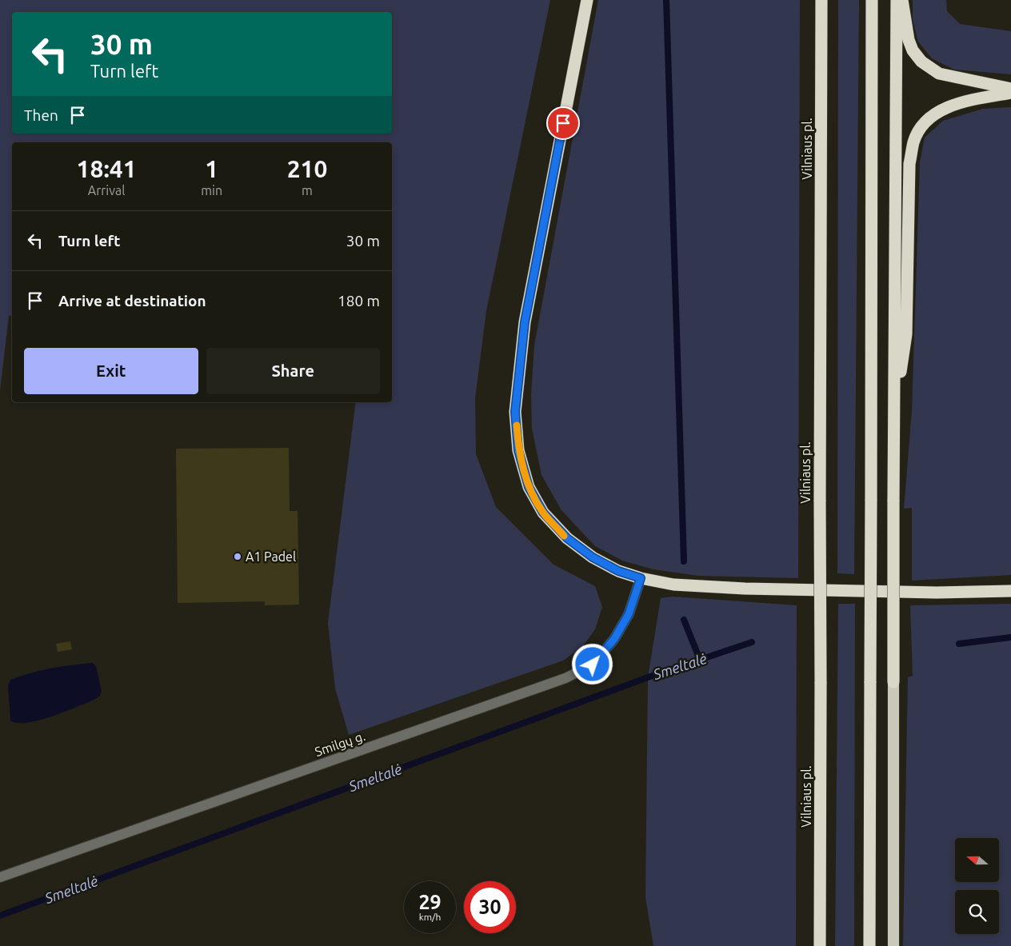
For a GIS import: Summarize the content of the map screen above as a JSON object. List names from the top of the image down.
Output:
{
  "streets": {
    "highway": ["Vilniaus pl."],
    "street": ["Smilgų g."]
  },
  "water": ["Smeltalė"],
  "places": ["A1 Padel"],
  "north": "left",
  "page": {
    "turn": ["30 m", "Turn left"],
    "then": "Then",
    "eta": [
      "18:41",
      "Arrival",
      "1",
      "min",
      "210",
      "m"
    ],
    "list": [
      {
        "name": "Turn left",
        "value": "30 m"
      },
      {
        "name": "Arrive at destination",
        "value": "180 m"
      }
    ],
    "buttons": ["Exit", "Share"],
    "speed": "29 km/h",
    "limit": "30"
  }
}
